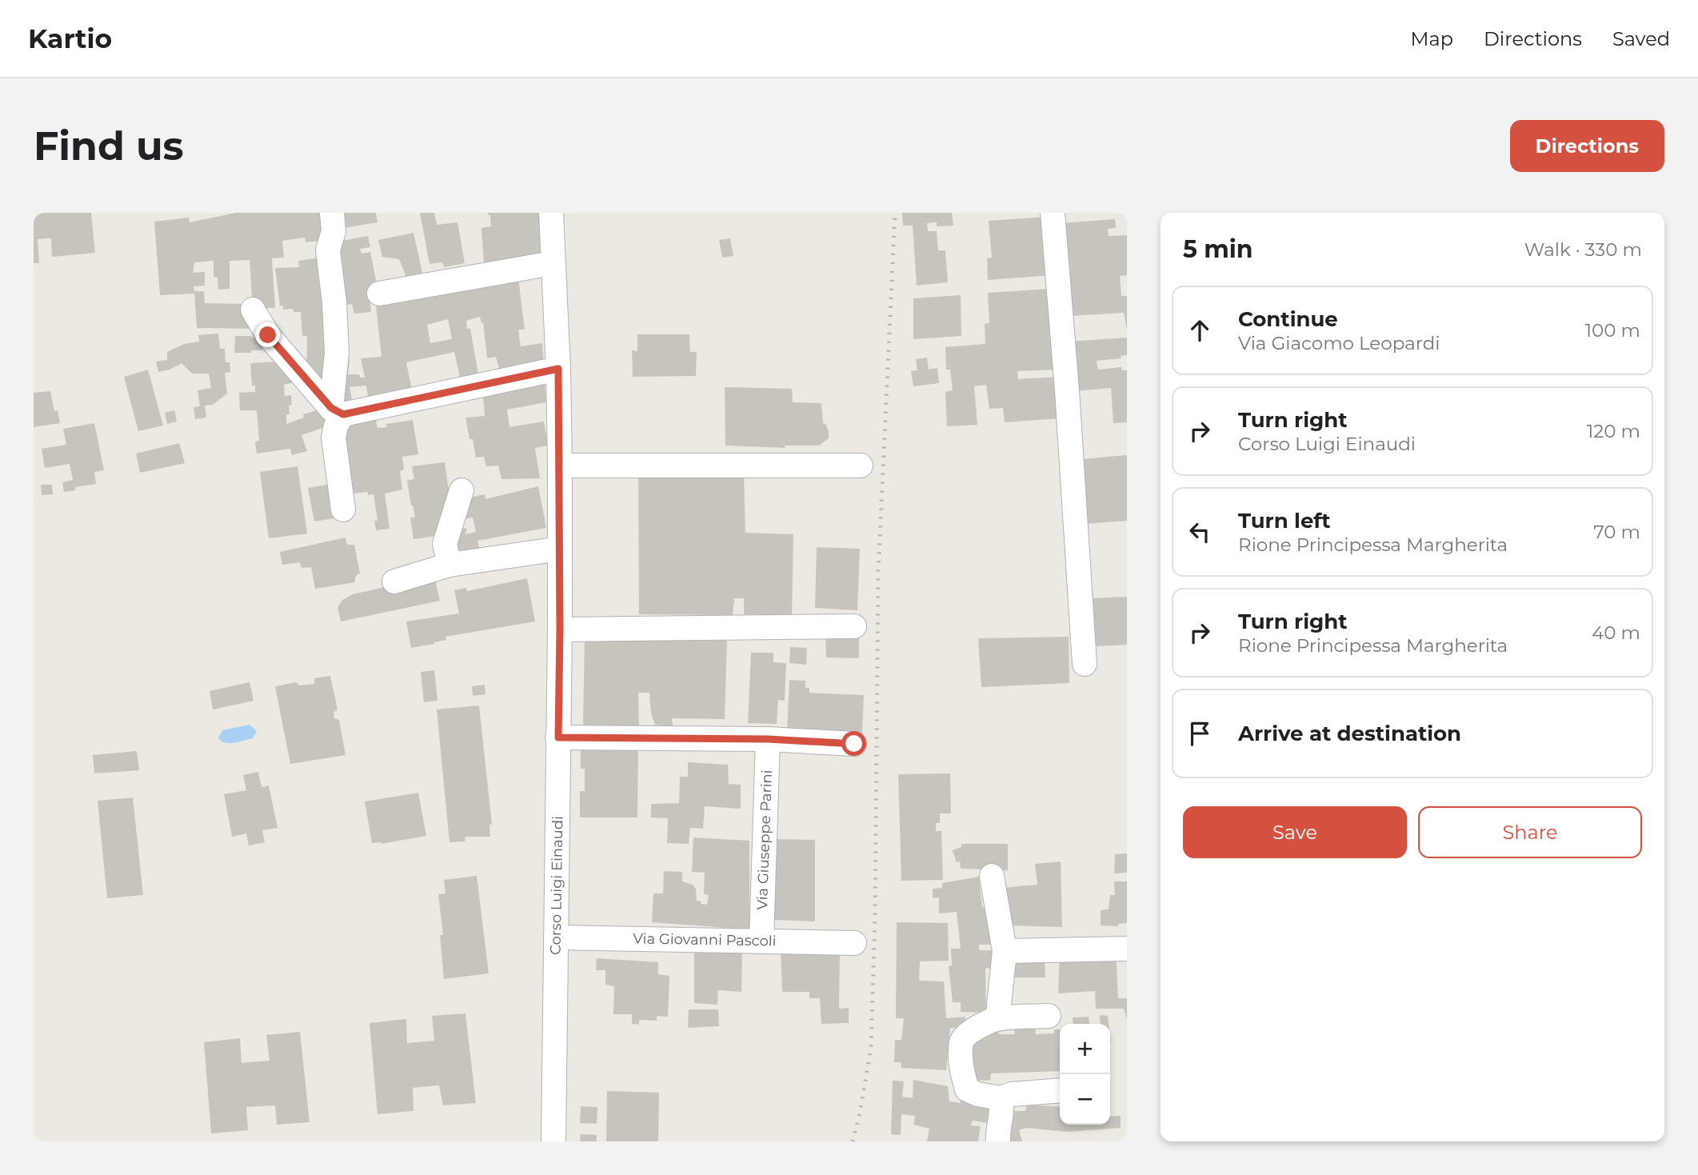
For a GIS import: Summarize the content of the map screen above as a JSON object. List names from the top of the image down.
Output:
{
  "streets": {
    "street": ["Via Giuseppe Parini", "Corso Luigi Einaudi", "Via Giovanni Pascoli"]
  },
  "crossings": [
    ["Via Giuseppe Parini", "Via Giovanni Pascoli"],
    ["Corso Luigi Einaudi", "Via Giovanni Pascoli"]
  ],
  "page": {
    "header": "Kartio",
    "nav": ["Map", "Directions", "Saved"],
    "buttons": [
      "Directions",
      ["Save", "Share"]
    ],
    "title": "Find us",
    "heading": ["5 min", "Walk · 330 m"],
    "list": [
      ["Continue", "Via Giacomo Leopardi", "100 m"],
      ["Turn right", "Corso Luigi Einaudi", "120 m"],
      ["Turn left", "Rione Principessa Margherita", "70 m"],
      ["Turn right", "Rione Principessa Margherita", "40 m"],
      "Arrive at destination"
    ],
    "map_buttons": ["+", "−"]
  }
}
